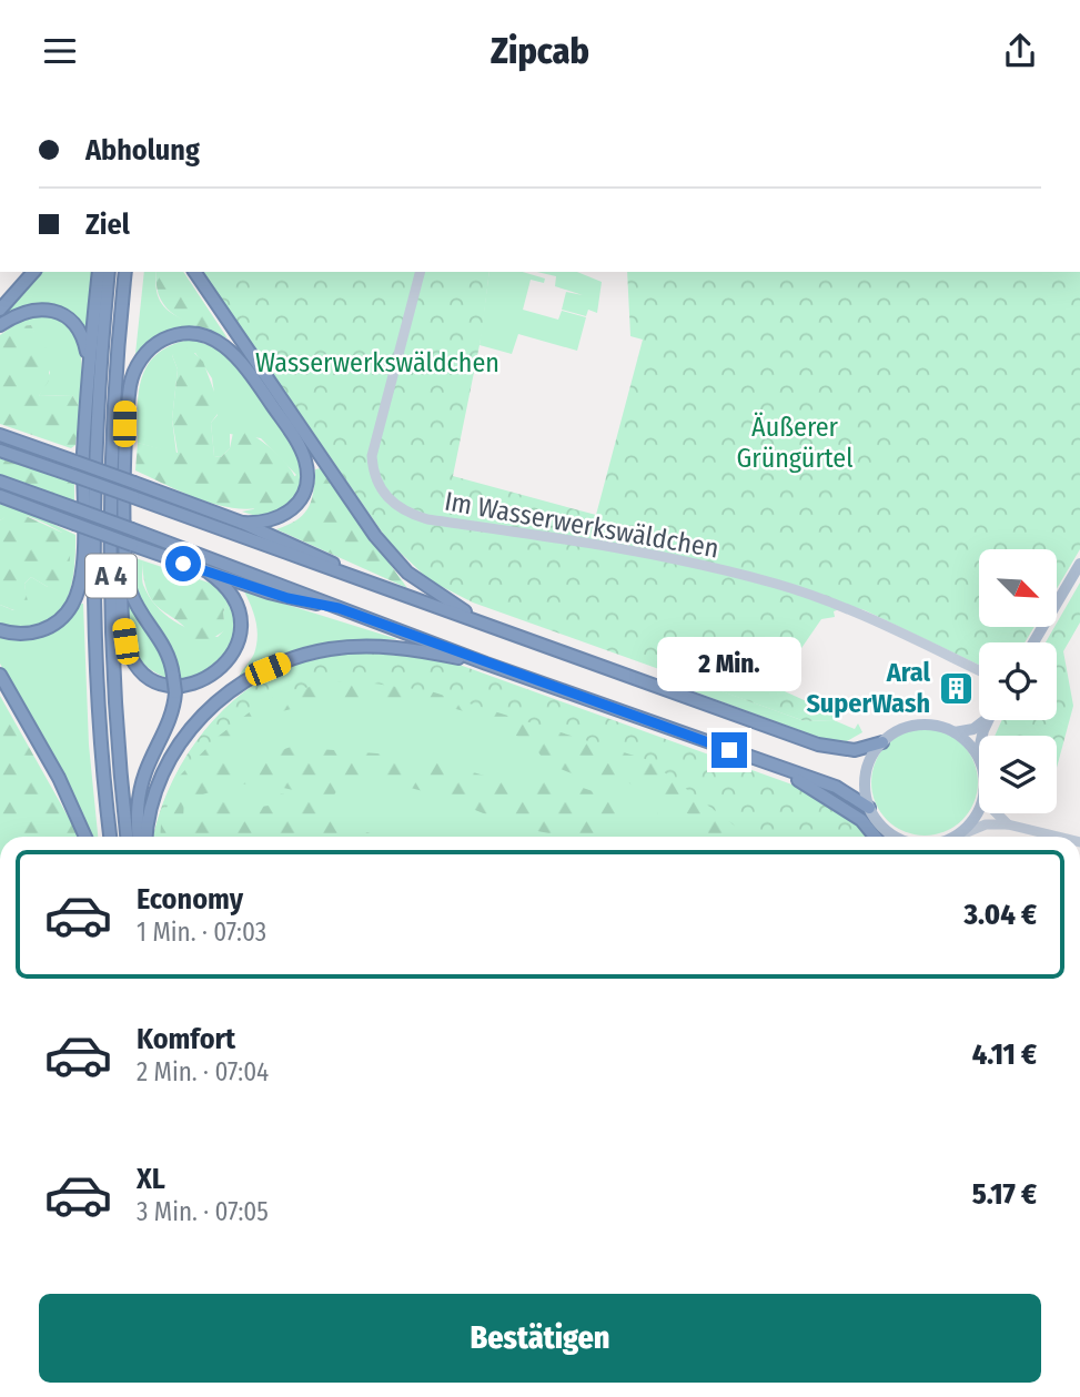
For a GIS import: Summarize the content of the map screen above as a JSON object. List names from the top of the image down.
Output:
{
  "streets": {
    "highway": ["A 4"],
    "street": ["Im Wasserwerkswäldchen"]
  },
  "parks": ["Wasserwerkswäldchen", "Äußerer Grüngürtel"],
  "places": {
    "building": ["Aral SuperWash"]
  },
  "north": "bottom right",
  "page": {
    "header": "Zipcab",
    "banner": ["Abholung", "Ziel"],
    "bubble": "2 Min.",
    "list": [
      {
        "name": "Economy",
        "note": "1 Min. · 07:03",
        "value": "3.04 €"
      },
      {
        "name": "Komfort",
        "note": "2 Min. · 07:04",
        "value": "4.11 €"
      },
      {
        "name": "XL",
        "note": "3 Min. · 07:05",
        "value": "5.17 €"
      }
    ],
    "buttons": "Bestätigen"
  }
}
